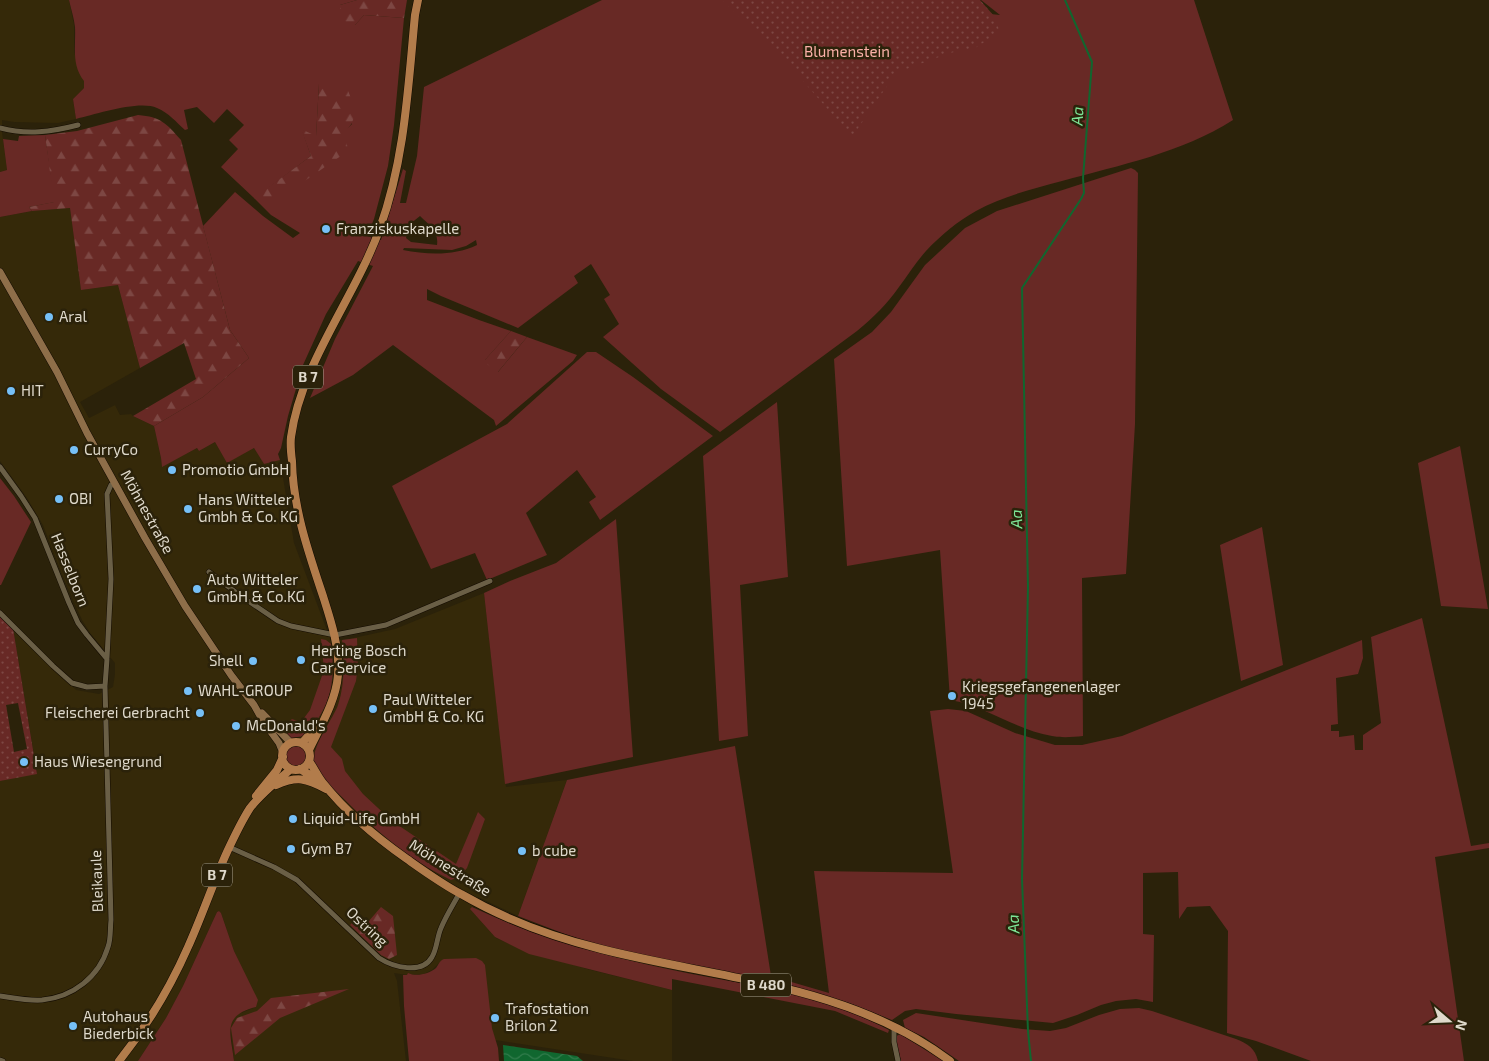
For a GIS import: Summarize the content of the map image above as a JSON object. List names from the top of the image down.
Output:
{
  "streets": {
    "main road": ["B 7", "Möhnestraße", "B 480"],
    "street": ["Hasselborn", "Bleikaule", "Ostring"]
  },
  "crossings": [
    ["B 7", "Möhnestraße"],
    ["B 7", "Ostring"],
    ["B 7", "B 480"],
    ["Möhnestraße", "Ostring"],
    ["Möhnestraße", "B 480"]
  ],
  "water": ["Aa"],
  "parks": ["Blumenstein"],
  "places": [
    "Franziskuskapelle",
    "Aral",
    "HIT",
    "CurryCo",
    "Promotio GmbH",
    "OBI",
    "Hans Witteler Gmbh & Co. KG",
    "Auto Witteler GmbH & Co.KG",
    "Herting Bosch Car Service",
    "Shell",
    "WAHL-GROUP",
    "Kriegsgefangenenlager 1945",
    "Paul Witteler GmbH & Co. KG",
    "Fleischerei Gerbracht",
    "McDonald's",
    "Haus Wiesengrund",
    "Liquid-Life GmbH",
    "Gym B7",
    "b cube",
    "Trafostation Brilon 2",
    "Autohaus Biederbick"
  ],
  "north": "right"
}
